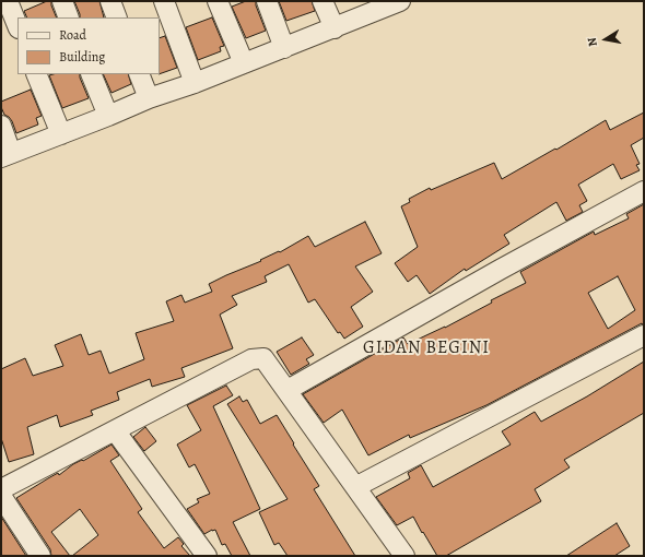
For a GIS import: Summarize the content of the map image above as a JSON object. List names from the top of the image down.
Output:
{
  "districts": ["GIDAN BEGINI"],
  "legend": ["Road", "Building"],
  "north": "left"
}
